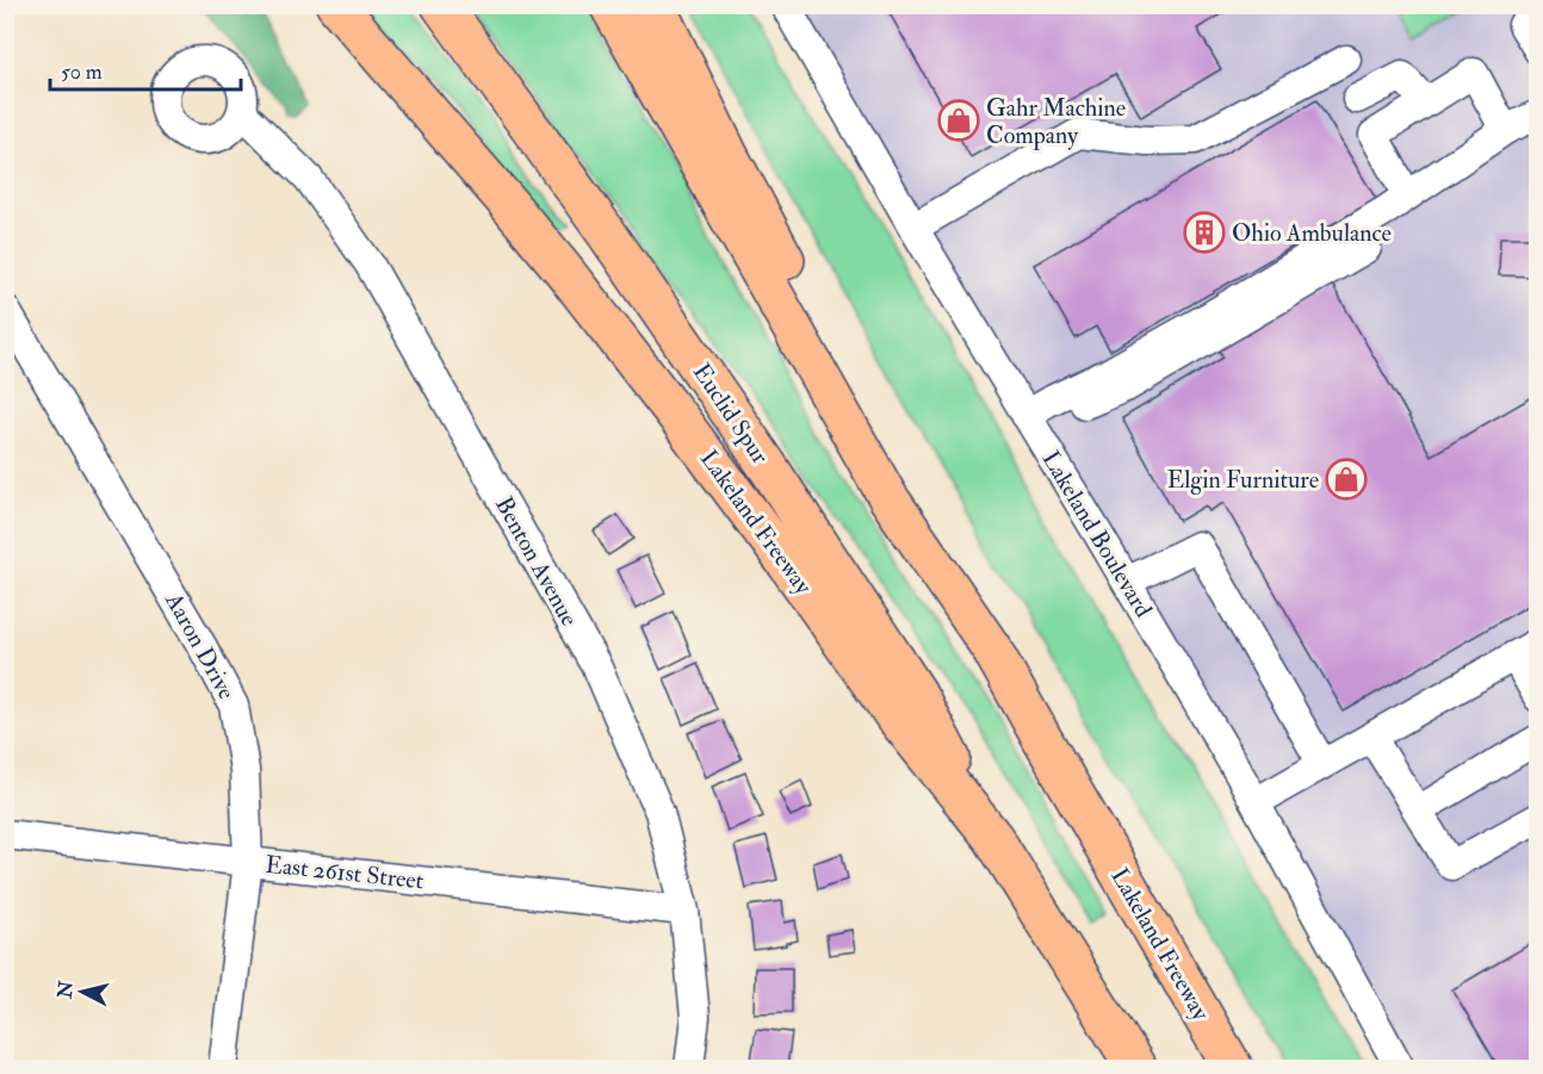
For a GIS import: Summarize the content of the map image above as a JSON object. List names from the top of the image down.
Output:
{
  "streets": {
    "highway": ["Euclid Spur", "Lakeland Freeway"],
    "street": [
      "Lakeland Boulevard",
      "Benton Avenue",
      "Aaron Drive",
      "East 261st Street"
    ]
  },
  "crossings": [
    ["Euclid Spur", "Lakeland Freeway"],
    ["Benton Avenue", "East 261st Street"],
    ["Aaron Drive", "East 261st Street"]
  ],
  "places": {
    "shop": ["Gahr Machine Company", "Elgin Furniture"],
    "building": ["Ohio Ambulance"]
  },
  "scale_bar": "50 m",
  "north": "left"
}
